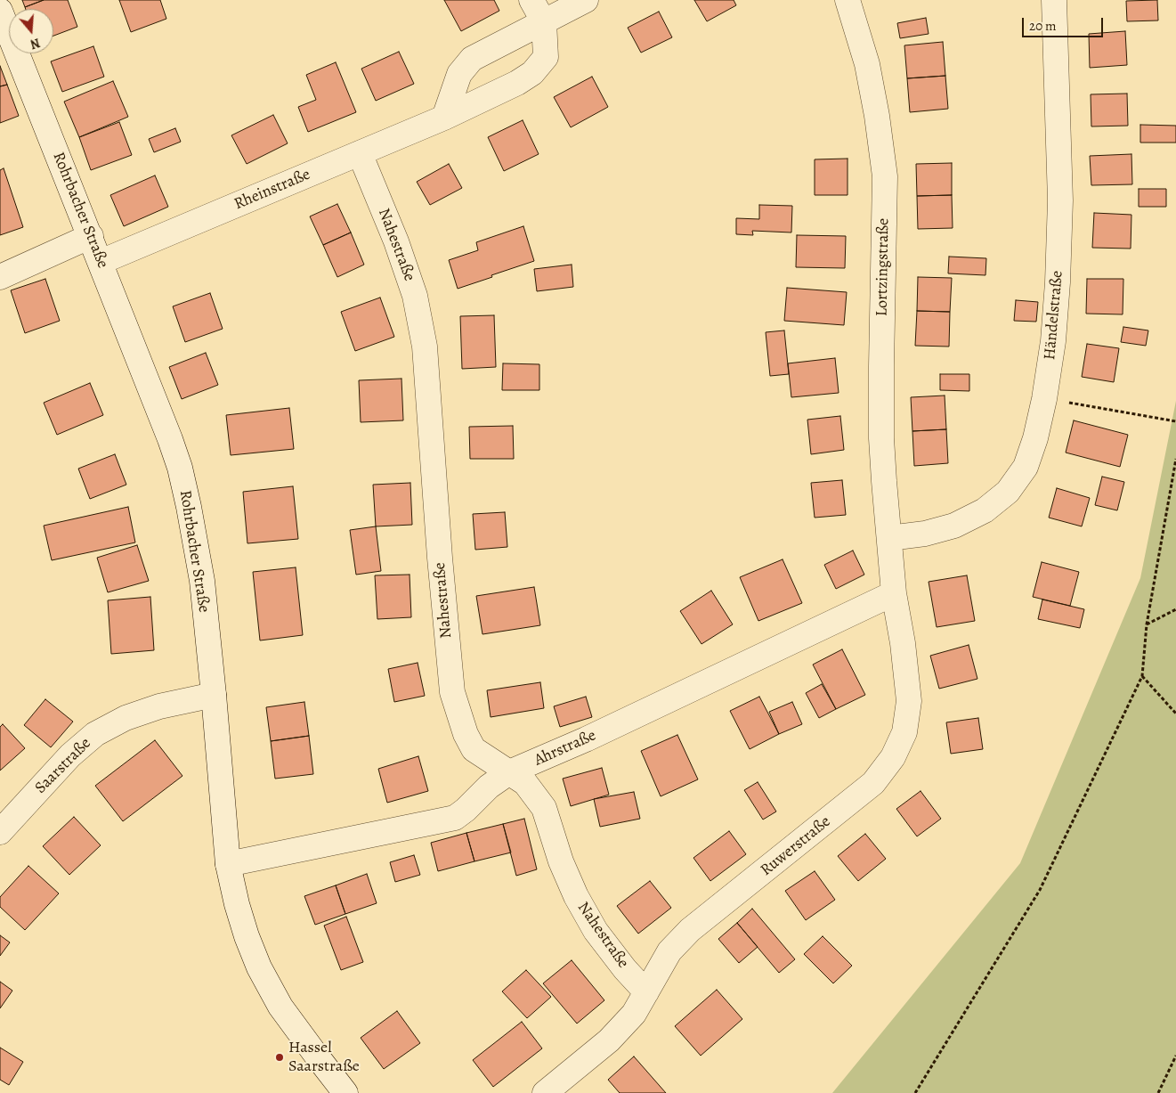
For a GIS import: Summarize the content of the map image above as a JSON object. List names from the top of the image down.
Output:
{
  "streets": {
    "street": [
      "Rheinstraße",
      "Rohrbacher Straße",
      "Nahestraße",
      "Lortzingstraße",
      "Händelstraße",
      "Ahrstraße",
      "Saarstraße",
      "Ruwerstraße"
    ]
  },
  "crossings": [
    ["Rheinstraße", "Rohrbacher Straße"],
    ["Rheinstraße", "Nahestraße"],
    ["Rohrbacher Straße", "Ahrstraße"],
    ["Rohrbacher Straße", "Saarstraße"],
    ["Nahestraße", "Ahrstraße"],
    ["Nahestraße", "Ruwerstraße"],
    ["Lortzingstraße", "Händelstraße"],
    ["Lortzingstraße", "Ruwerstraße"],
    ["Händelstraße", "Ruwerstraße"],
    ["Ahrstraße", "Ruwerstraße"]
  ],
  "places": ["Hassel Saarstraße"],
  "scale_bar": "20 m",
  "north": "bottom"
}
